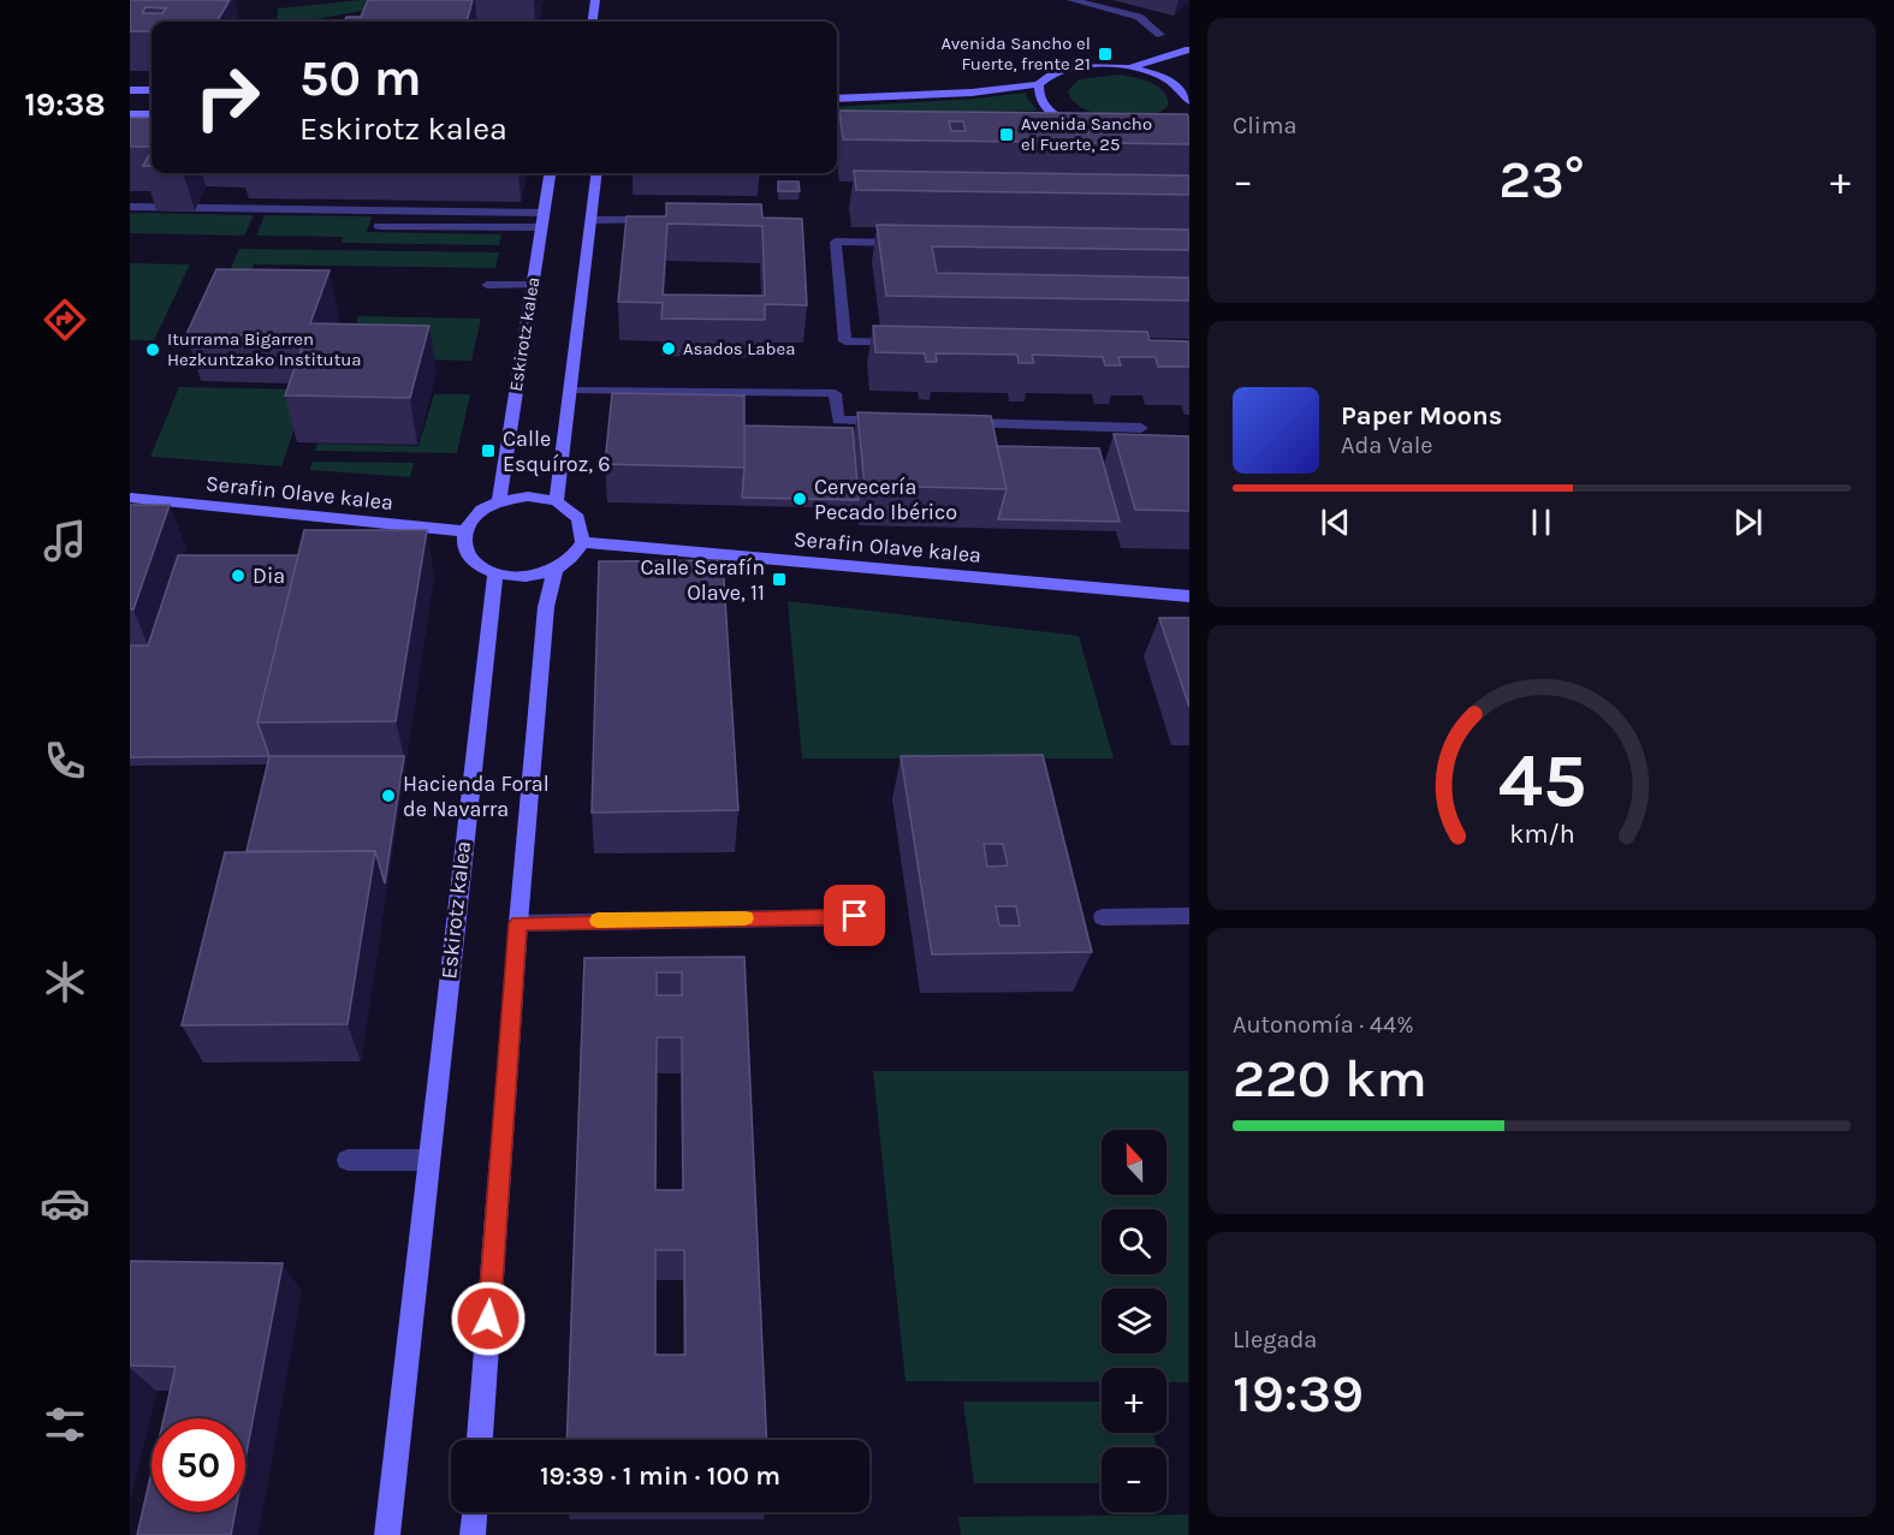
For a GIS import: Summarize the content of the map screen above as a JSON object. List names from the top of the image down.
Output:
{
  "streets": {
    "main road": ["Eskirotz kalea", "Serafin Olave kalea"]
  },
  "crossings": [
    ["Eskirotz kalea", "Serafin Olave kalea"]
  ],
  "places": {
    "transit": [
      "Avenida Sancho el Fuerte, frente 21",
      "Avenida Sancho el Fuerte, 25",
      "Calle Esquíroz, 6",
      "Calle Serafín Olave, 11"
    ],
    "other": [
      "Asados Labea",
      "Iturrama Bigarren Hezkuntzako Institutua",
      "Cervecería Pecado Ibérico",
      "Dia",
      "Hacienda Foral de Navarra"
    ]
  },
  "north": "top",
  "page": {
    "tabs": "19:38",
    "tile": [
      "Clima",
      ["Autonomía · 44%", "220 km"],
      ["Llegada", "19:39"]
    ],
    "turn": ["50 m", "Eskirotz kalea"],
    "heat": ["−", "23°", "+"],
    "song": ["Paper Moons", "Ada Vale"],
    "map_buttons": ["+", "−"],
    "limit": "50",
    "trip": "19:39 · 1 min · 100 m",
    "gauge": ["45", "km/h"]
  }
}
